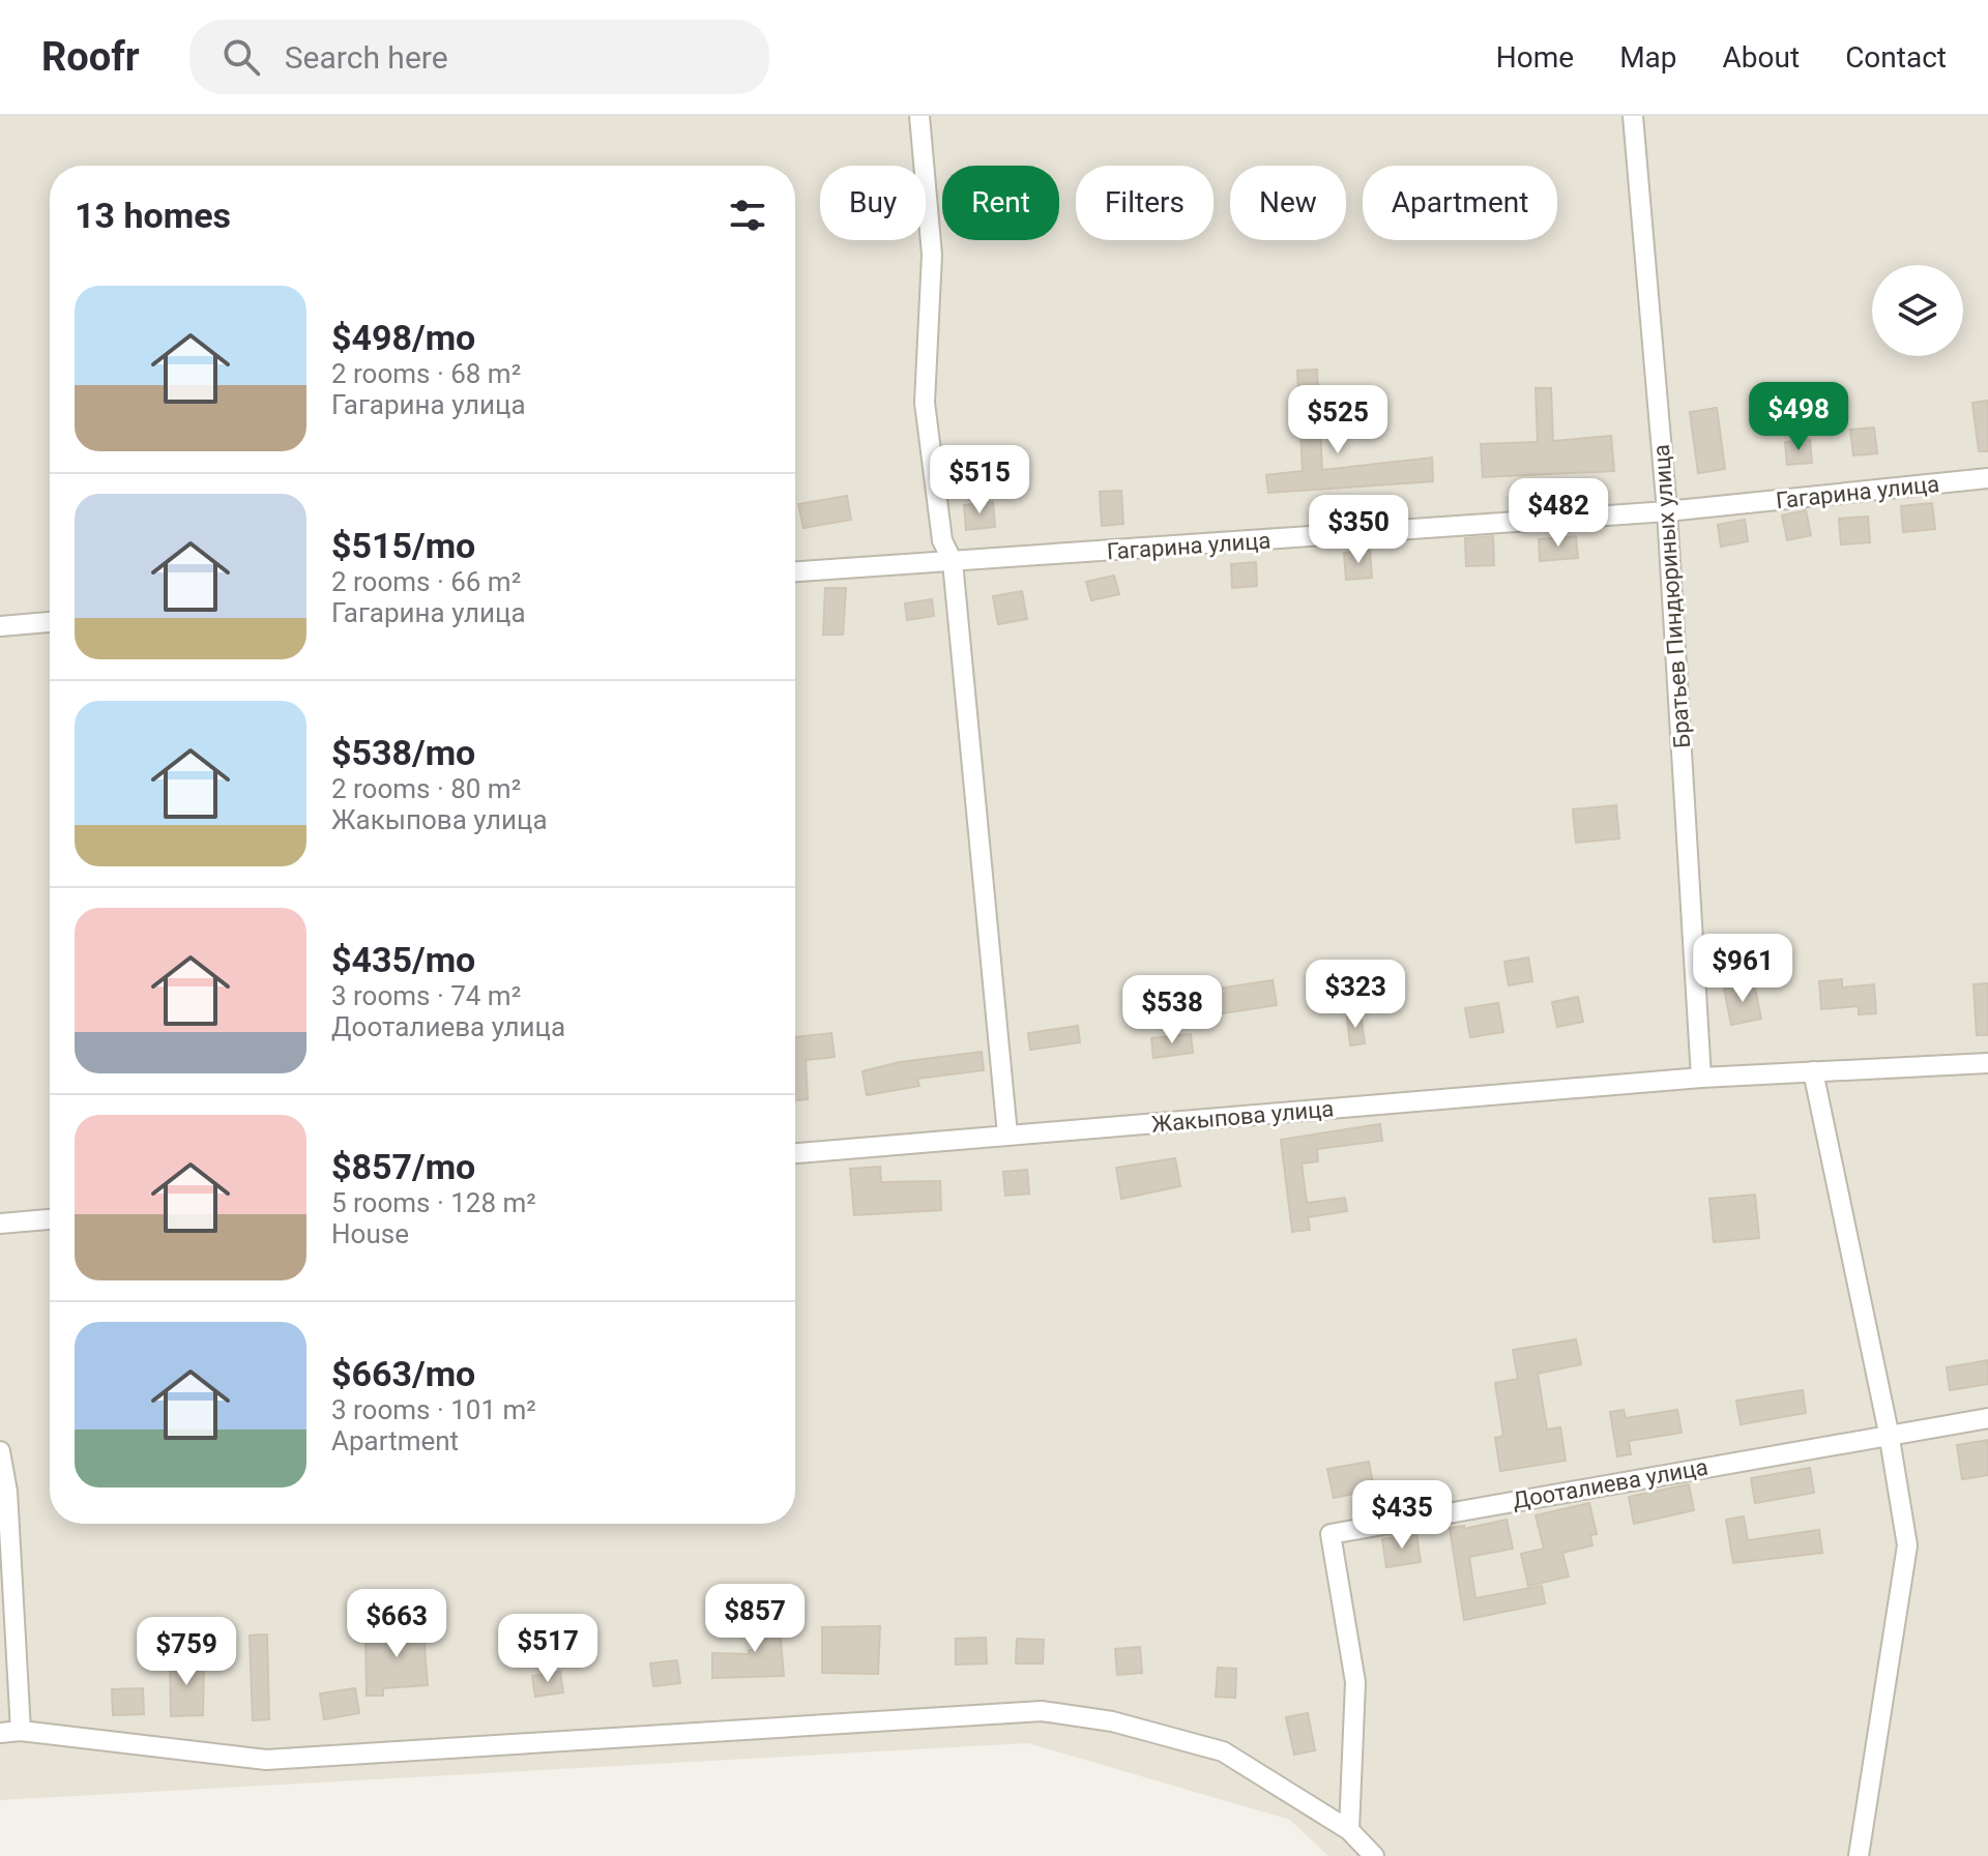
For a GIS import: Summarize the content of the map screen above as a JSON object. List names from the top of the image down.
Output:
{
  "streets": {
    "street": [
      "Гагарина улица",
      "Братьев Пиндюриных улица",
      "Жакыпова улица",
      "Дооталиева улица"
    ]
  },
  "crossings": [
    ["Гагарина улица", "Братьев Пиндюриных улица"],
    ["Братьев Пиндюриных улица", "Жакыпова улица"]
  ],
  "page": {
    "header": "Roofr",
    "search": "Search here",
    "nav": [
      "Home",
      "Map",
      "About",
      "Contact"
    ],
    "chip": [
      "Buy",
      "Rent",
      "Filters",
      "New",
      "Apartment"
    ],
    "heading": "13 homes",
    "list": [
      {
        "name": "$498/mo",
        "note": "2 rooms · 68 m² · Гагарина улица"
      },
      {
        "name": "$515/mo",
        "note": "2 rooms · 66 m² · Гагарина улица"
      },
      {
        "name": "$538/mo",
        "note": "2 rooms · 80 m² · Жакыпова улица"
      },
      {
        "name": "$435/mo",
        "note": "3 rooms · 74 m² · Дооталиева улица"
      },
      {
        "name": "$857/mo",
        "note": "5 rooms · 128 m² · House"
      },
      {
        "name": "$663/mo",
        "note": "3 rooms · 101 m² · Apartment"
      }
    ],
    "price": [
      "$498",
      "$525",
      "$515",
      "$482",
      "$350",
      "$961",
      "$323",
      "$538",
      "$435",
      "$857",
      "$663",
      "$517",
      "$759"
    ]
  }
}
